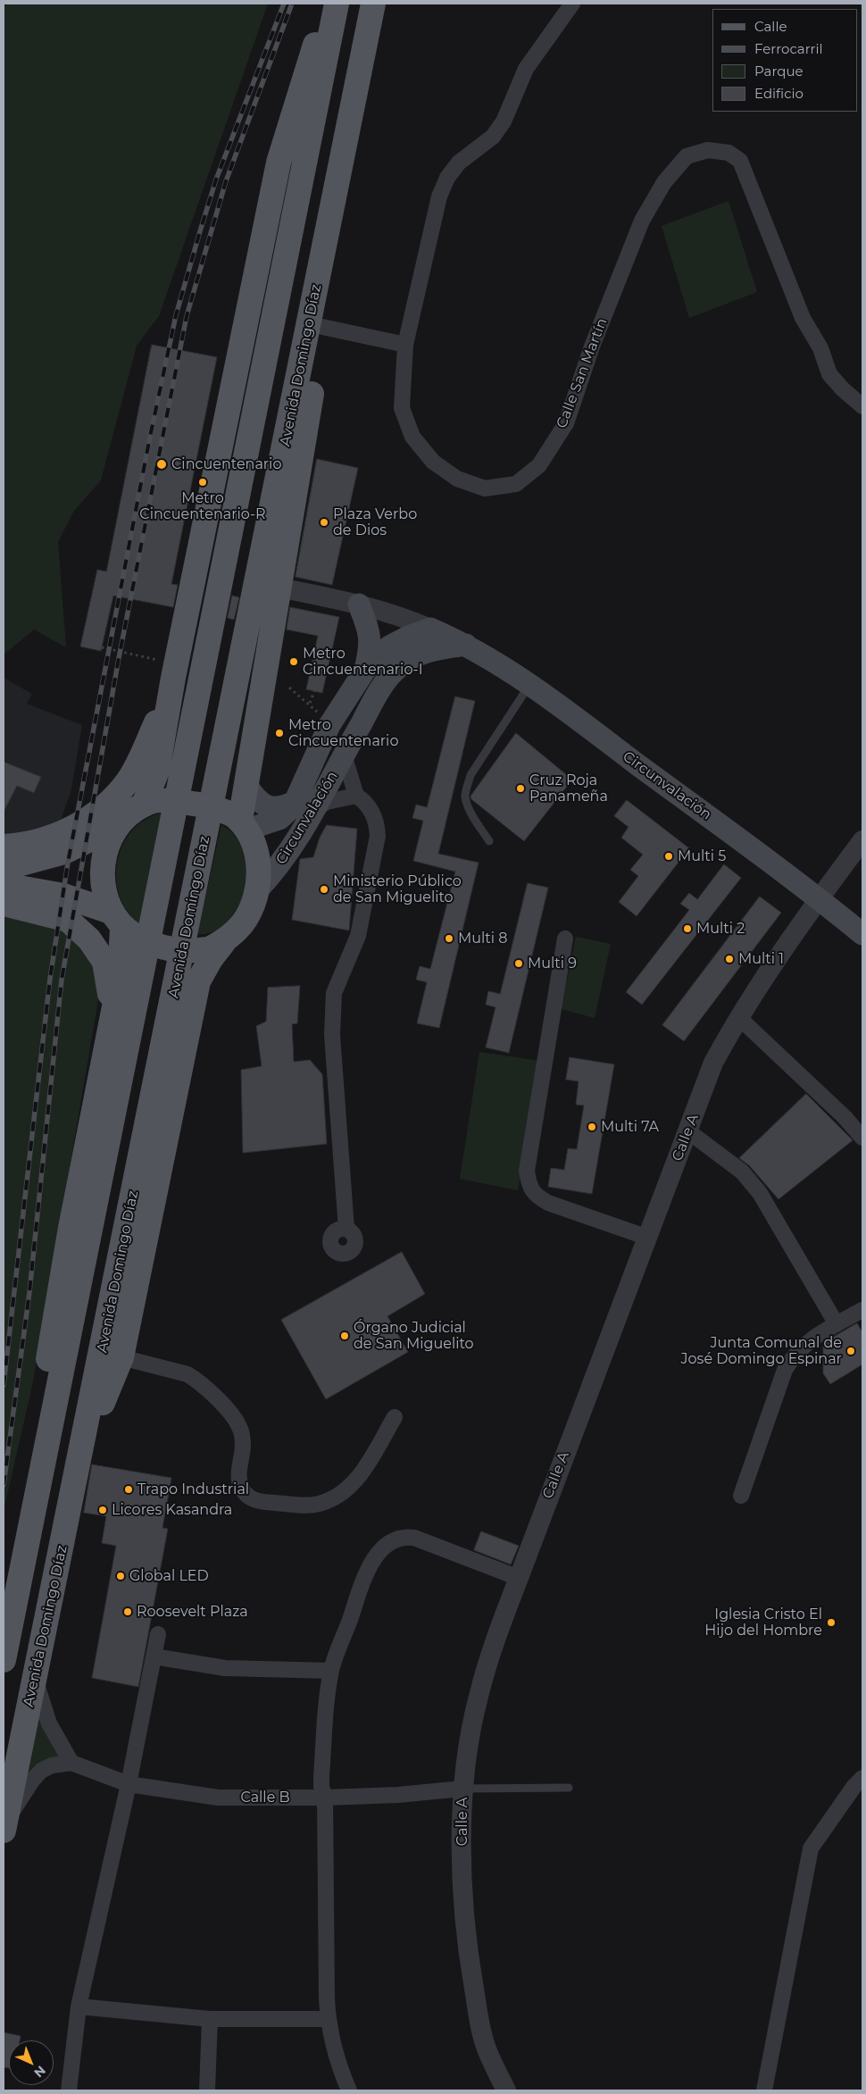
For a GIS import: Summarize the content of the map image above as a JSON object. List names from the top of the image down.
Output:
{
  "streets": {
    "main road": ["Avenida Domingo Díaz", "Circunvalación"],
    "street": ["Calle San Martín", "Calle A", "Calle B"]
  },
  "crossings": [
    ["Circunvalación", "Calle A"],
    ["Calle A", "Calle B"]
  ],
  "places": [
    "Cincuentenario",
    "Metro Cincuentenario-R",
    "Plaza Verbo de Dios",
    "Metro Cincuentenario-I",
    "Metro Cincuentenario",
    "Cruz Roja Panameña",
    "Multi 5",
    "Ministerio Público de San Miguelito",
    "Multi 2",
    "Multi 8",
    "Multi 1",
    "Multi 9",
    "Multi 7A",
    "Órgano Judicial de San Miguelito",
    "Junta Comunal de José Domingo Espinar",
    "Trapo Industrial",
    "Licores Kasandra",
    "Global LED",
    "Roosevelt Plaza",
    "Iglesia Cristo El Hijo del Hombre"
  ],
  "legend": [
    "Calle",
    "Ferrocarril",
    "Parque",
    "Edificio"
  ],
  "north": "bottom right"
}
